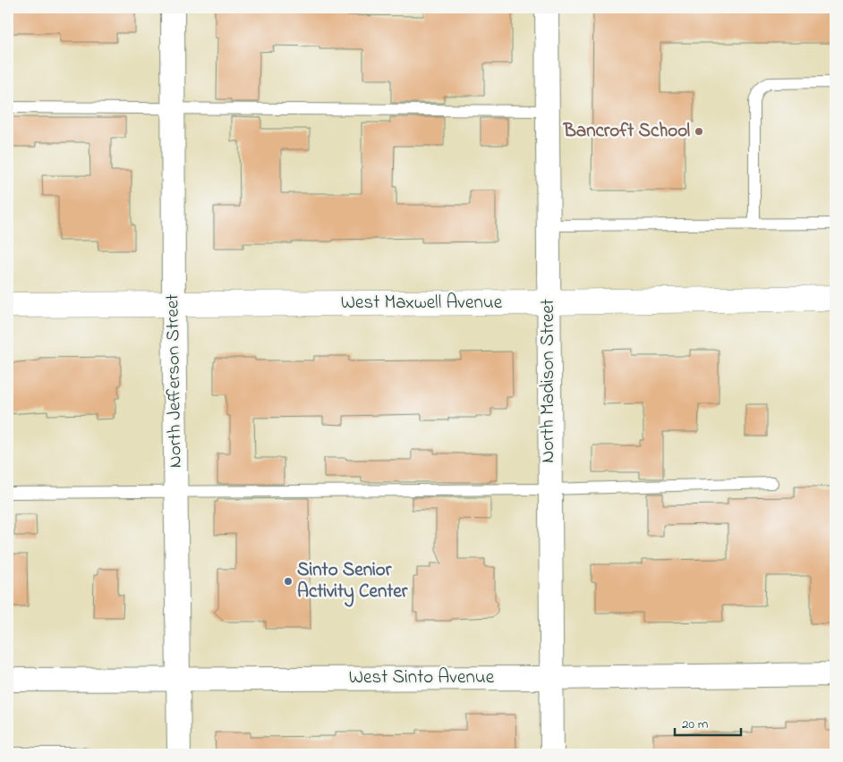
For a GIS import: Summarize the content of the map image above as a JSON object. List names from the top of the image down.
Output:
{
  "streets": {
    "street": [
      "West Maxwell Avenue",
      "North Jefferson Street",
      "North Madison Street",
      "West Sinto Avenue"
    ]
  },
  "crossings": [
    ["West Maxwell Avenue", "North Jefferson Street"],
    ["West Maxwell Avenue", "North Madison Street"],
    ["North Jefferson Street", "West Sinto Avenue"],
    ["North Madison Street", "West Sinto Avenue"]
  ],
  "places": ["Bancroft School", "Sinto Senior Activity Center"],
  "scale_bar": "20 m"
}
